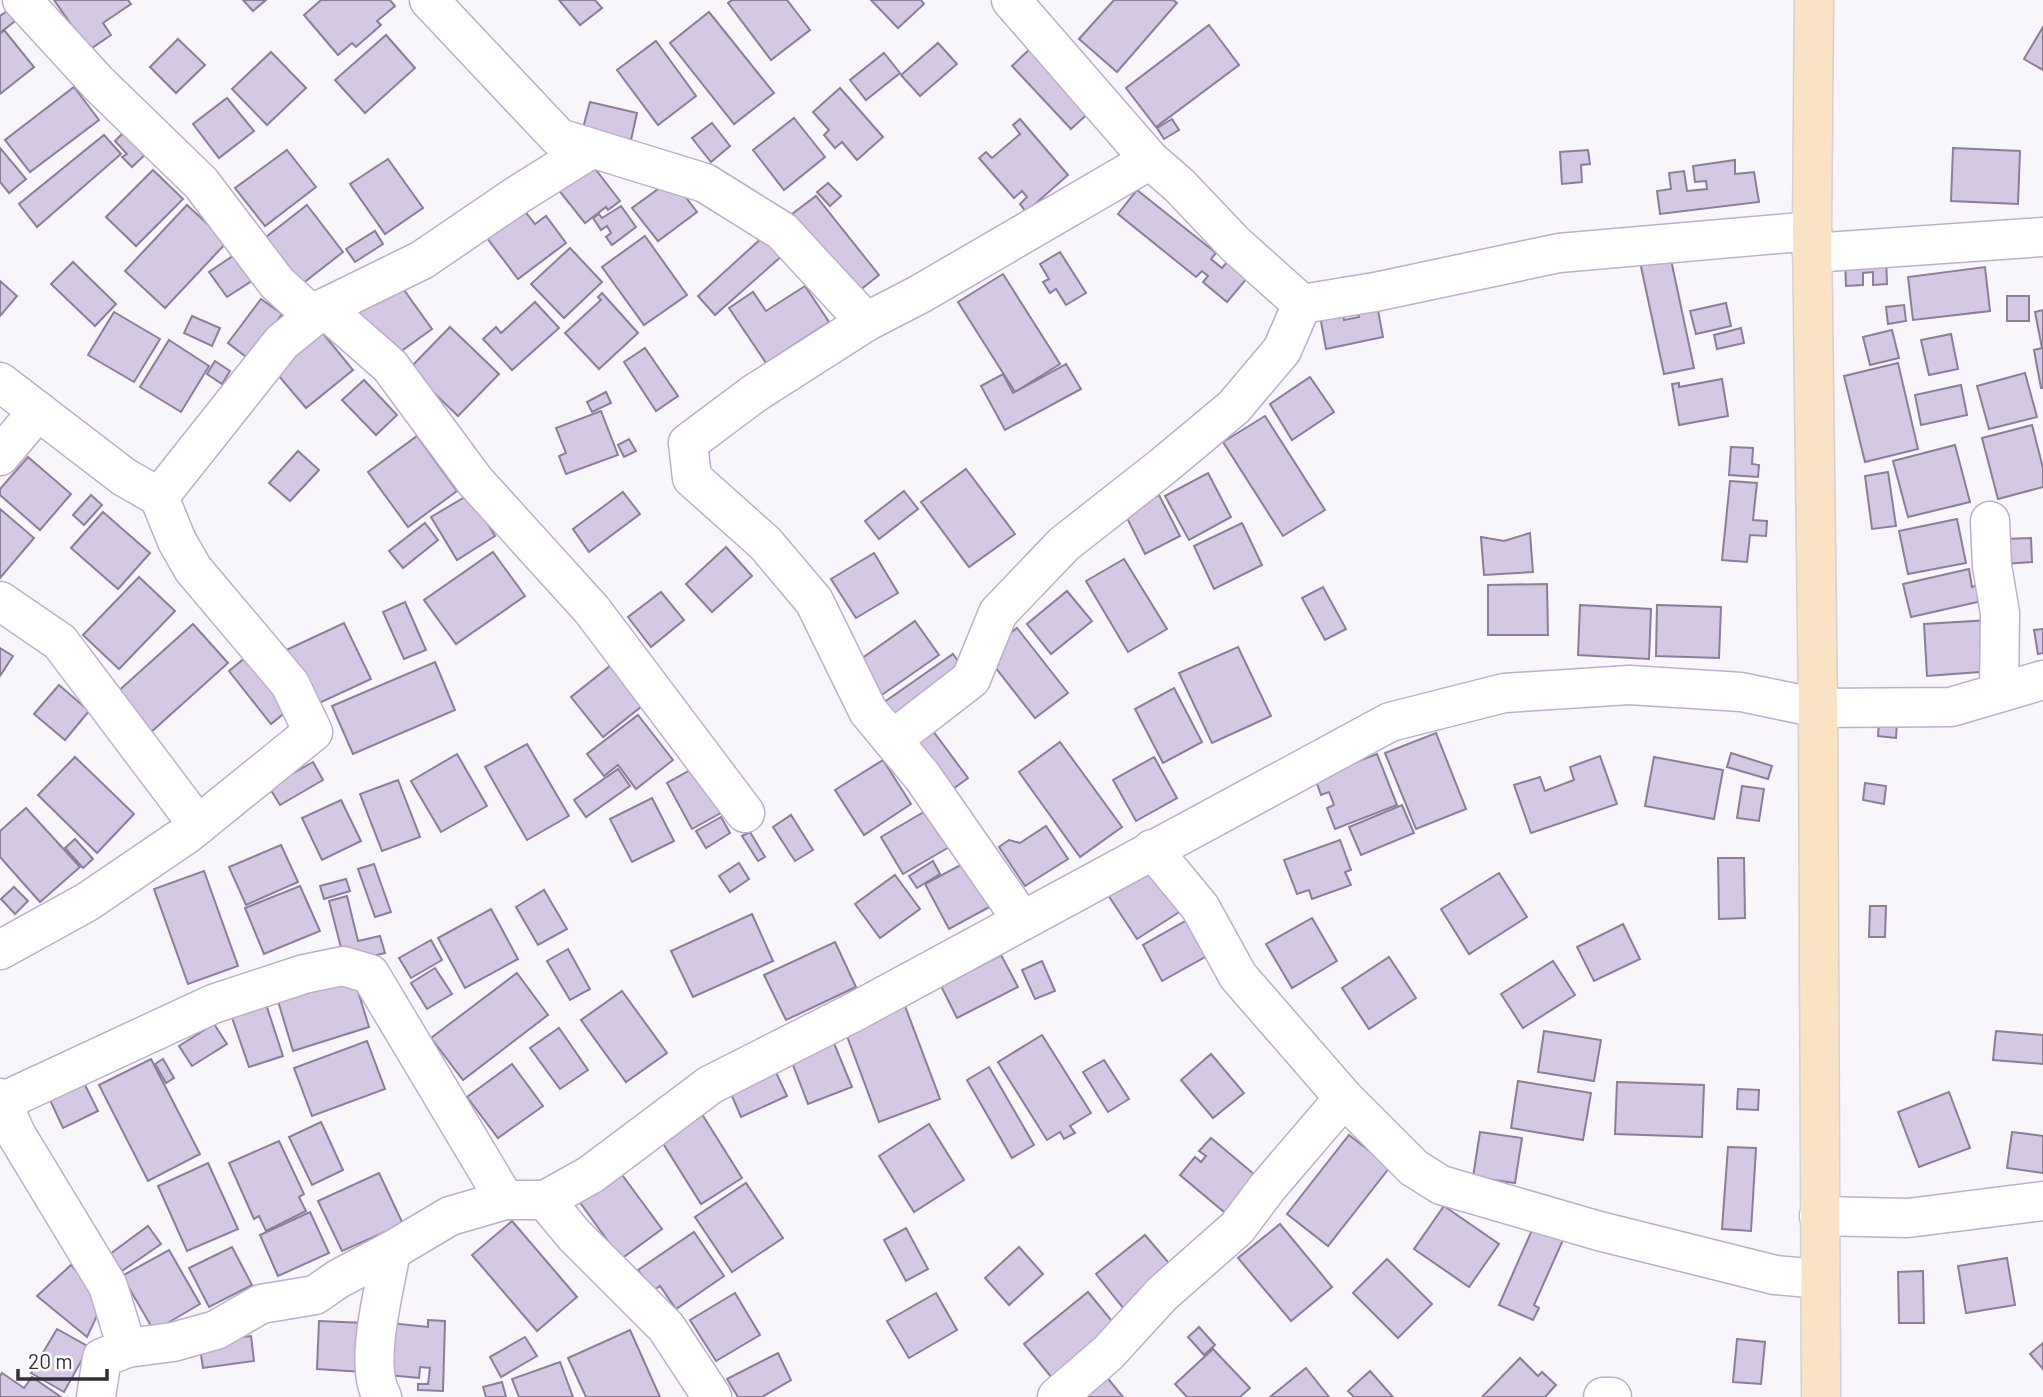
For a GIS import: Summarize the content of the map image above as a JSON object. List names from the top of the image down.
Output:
{
  "scale_bar": "20 m"
}
